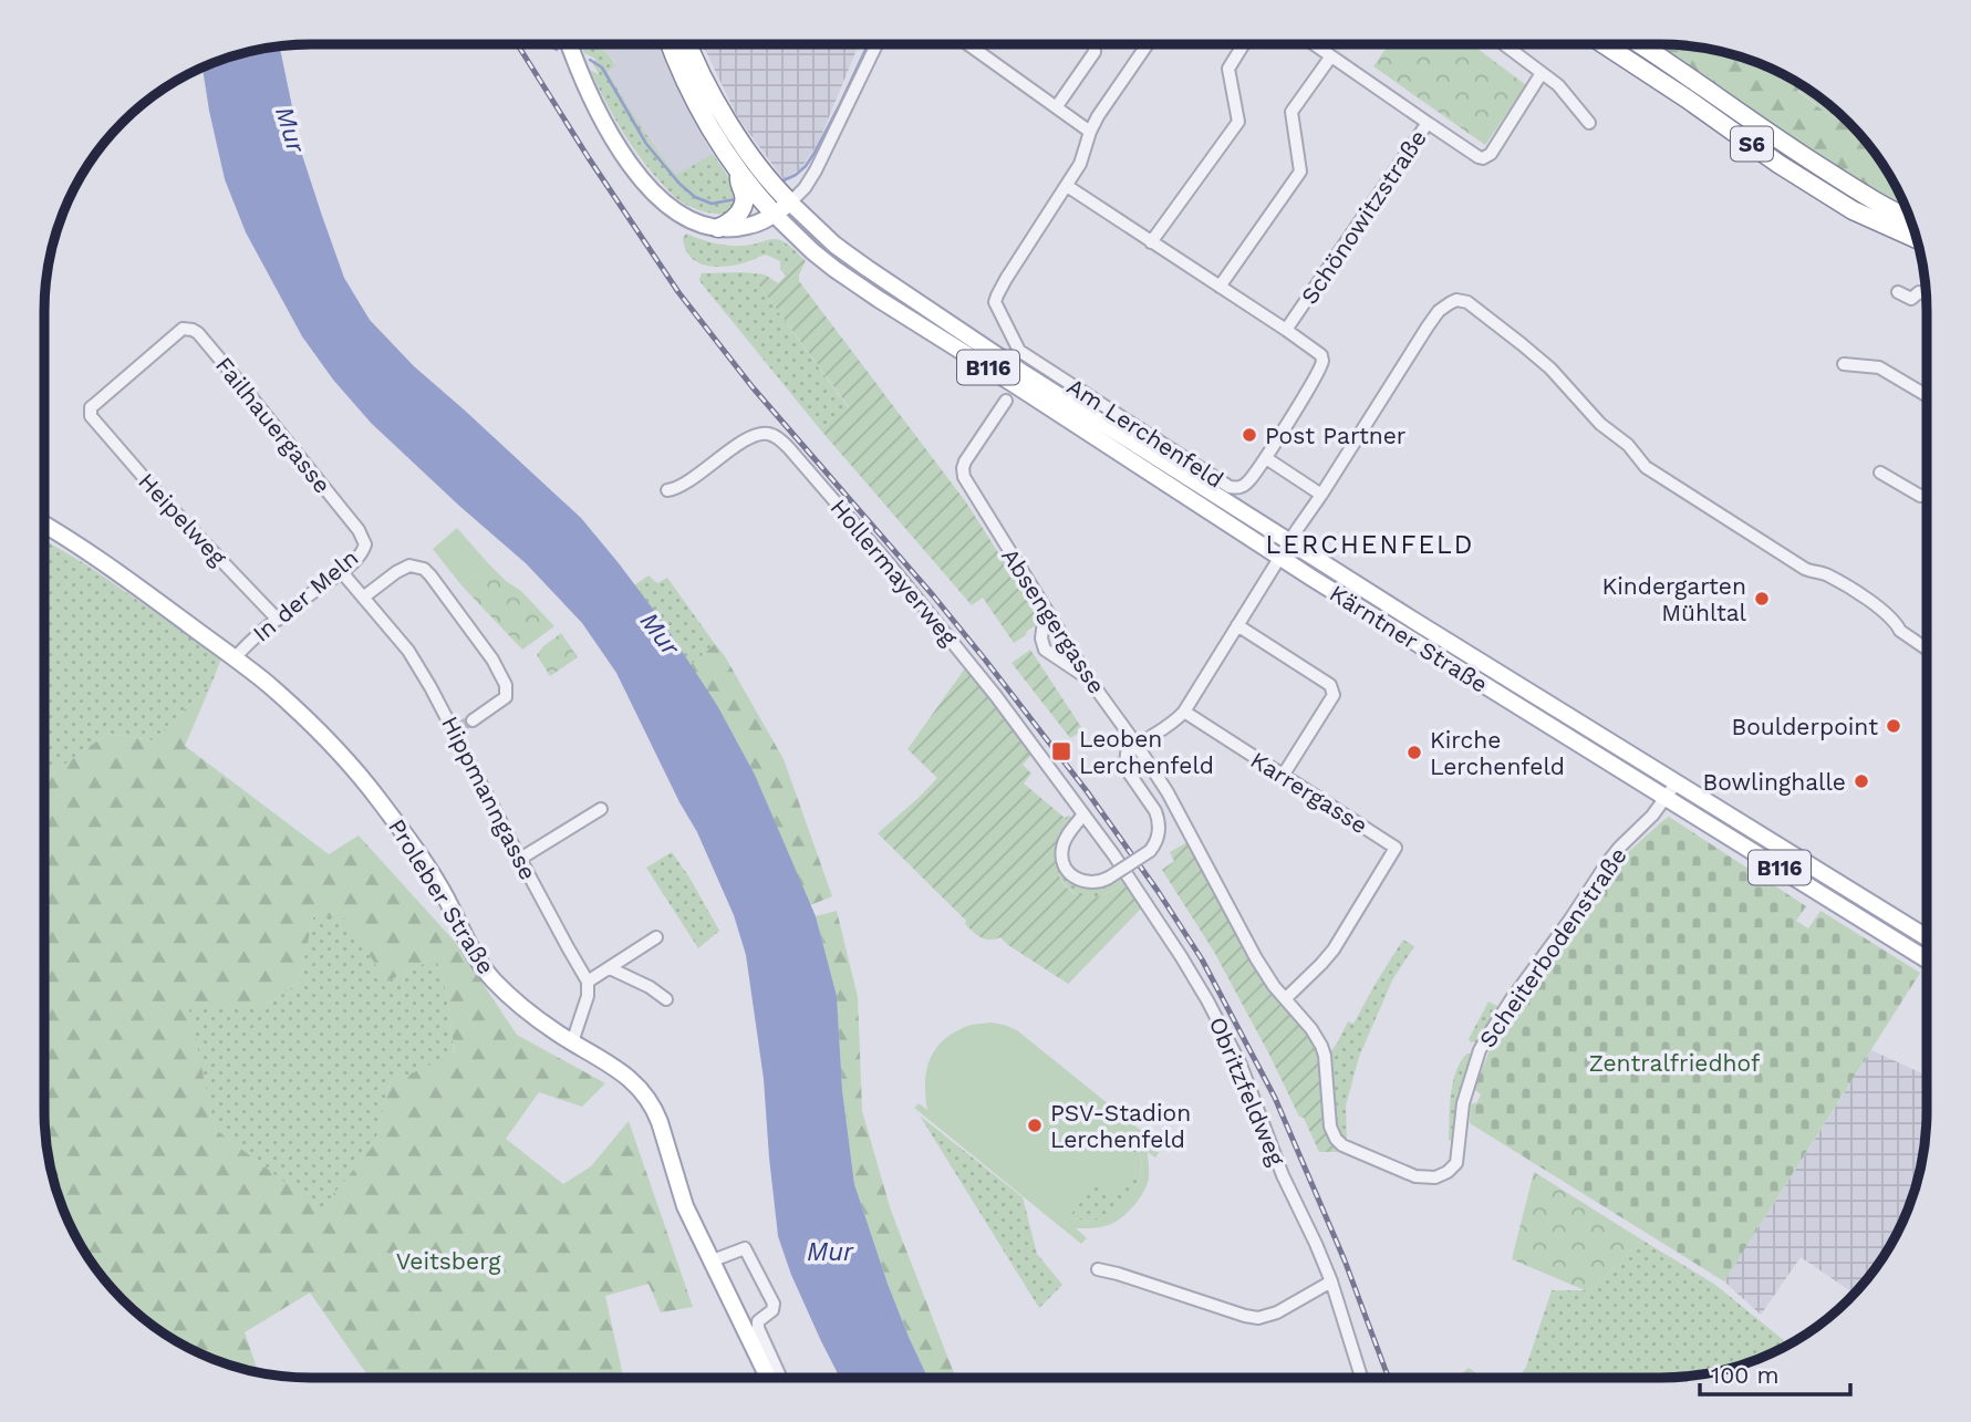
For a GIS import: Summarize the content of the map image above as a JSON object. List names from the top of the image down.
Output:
{
  "streets": {
    "highway": ["S6"],
    "main road": ["B116", "Kärntner Straße", "Proleber Straße"],
    "street": [
      "Schönowitzstraße",
      "Failhauergasse",
      "Am Lerchenfeld",
      "Heipelweg",
      "Hollermayerweg",
      "In der Meln",
      "Absengergasse",
      "Karrergasse",
      "Hippmanngasse",
      "Scheiterbodenstraße",
      "Obritzfeldweg"
    ]
  },
  "crossings": [
    ["Schönowitzstraße", "Am Lerchenfeld"],
    ["Failhauergasse", "Heipelweg"],
    ["Failhauergasse", "In der Meln"],
    ["Heipelweg", "In der Meln"],
    ["Hollermayerweg", "Obritzfeldweg"],
    ["In der Meln", "Hippmanngasse"],
    ["In der Meln", "Proleber Straße"],
    ["Absengergasse", "Karrergasse"],
    ["Absengergasse", "Scheiterbodenstraße"],
    ["Kärntner Straße", "Scheiterbodenstraße"],
    ["Karrergasse", "Scheiterbodenstraße"]
  ],
  "districts": ["LERCHENFELD"],
  "water": ["Mur"],
  "parks": ["Zentralfriedhof", "Veitsberg"],
  "places": {
    "other": [
      "Post Partner",
      "Kindergarten Mühltal",
      "Boulderpoint",
      "Kirche Lerchenfeld",
      "Bowlinghalle",
      "PSV-Stadion Lerchenfeld"
    ],
    "transit": ["Leoben Lerchenfeld"]
  },
  "scale_bar": "100 m"
}
